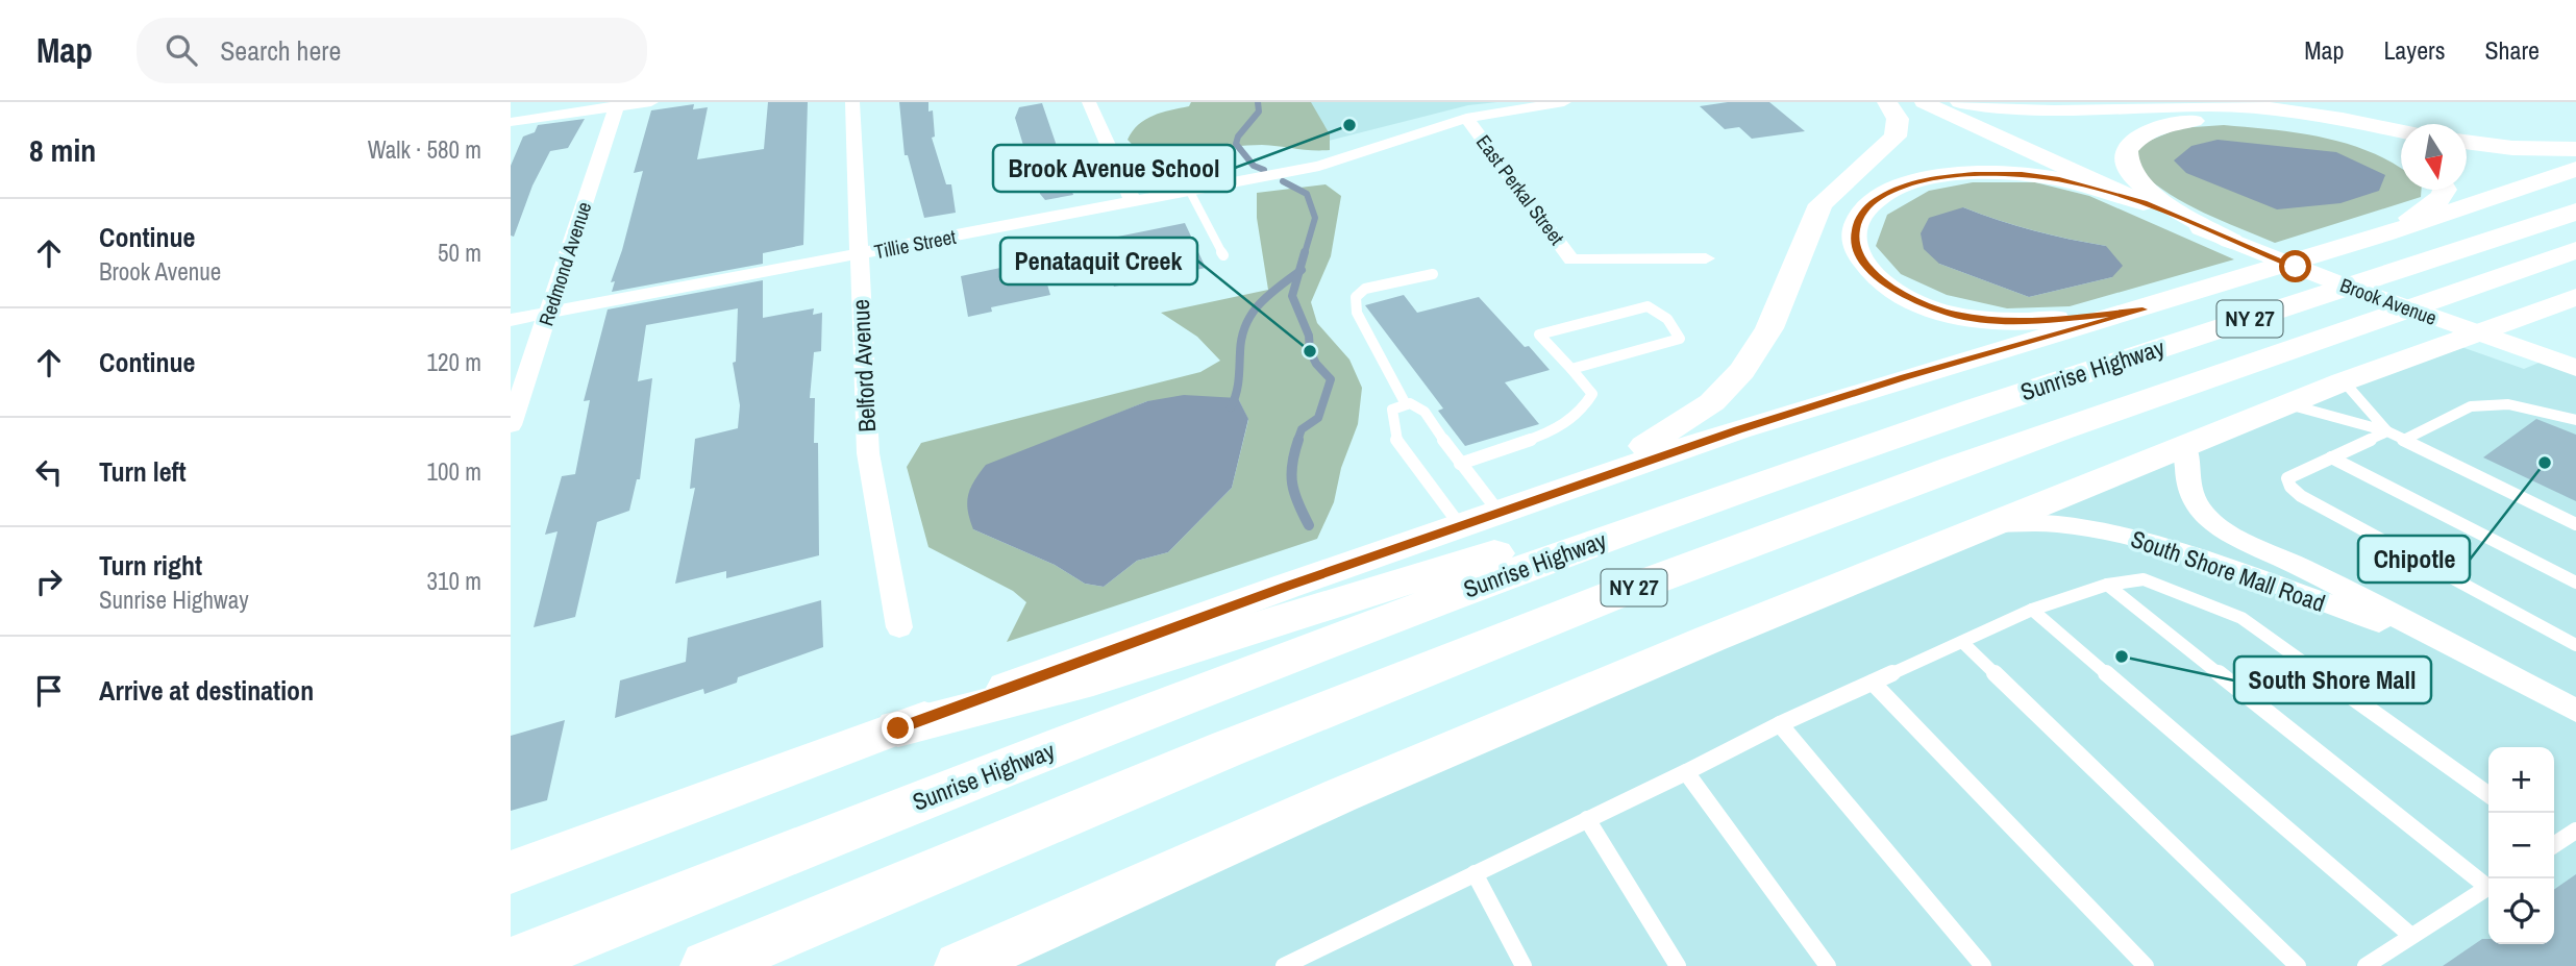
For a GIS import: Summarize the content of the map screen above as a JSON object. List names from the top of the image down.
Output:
{
  "streets": {
    "highway": ["NY 27", "Sunrise Highway"],
    "street": [
      "East Perkal Street",
      "Tillie Street",
      "Redmond Avenue",
      "Brook Avenue",
      "Belford Avenue",
      "South Shore Mall Road"
    ]
  },
  "crossings": [
    ["East Perkal Street", "Tillie Street"],
    ["Tillie Street", "Redmond Avenue"],
    ["Tillie Street", "Belford Avenue"]
  ],
  "places": [
    "Brook Avenue School",
    "Penataquit Creek",
    "Chipotle",
    "South Shore Mall"
  ],
  "north": "bottom",
  "page": {
    "header": "Map",
    "search": "Search here",
    "nav": ["Map", "Layers", "Share"],
    "heading": ["8 min", "Walk · 580 m"],
    "list": [
      ["Continue", "Brook Avenue", "50 m"],
      ["Continue", "120 m"],
      ["Turn left", "100 m"],
      ["Turn right", "Sunrise Highway", "310 m"],
      "Arrive at destination"
    ],
    "map_buttons": ["+", "−"]
  }
}
